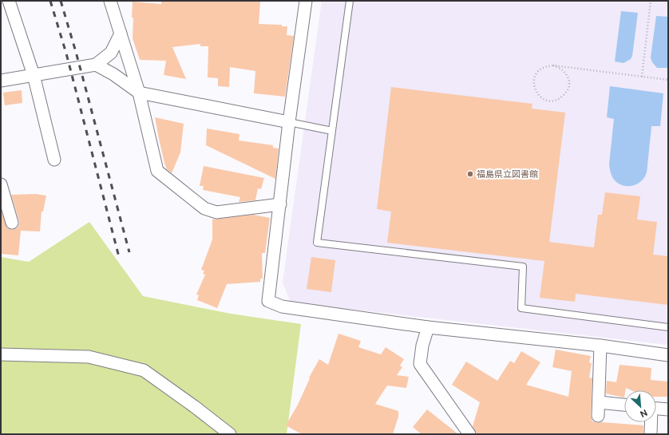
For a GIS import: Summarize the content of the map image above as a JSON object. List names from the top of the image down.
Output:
{
  "places": ["福島県立図書館"],
  "north": "bottom right"
}
